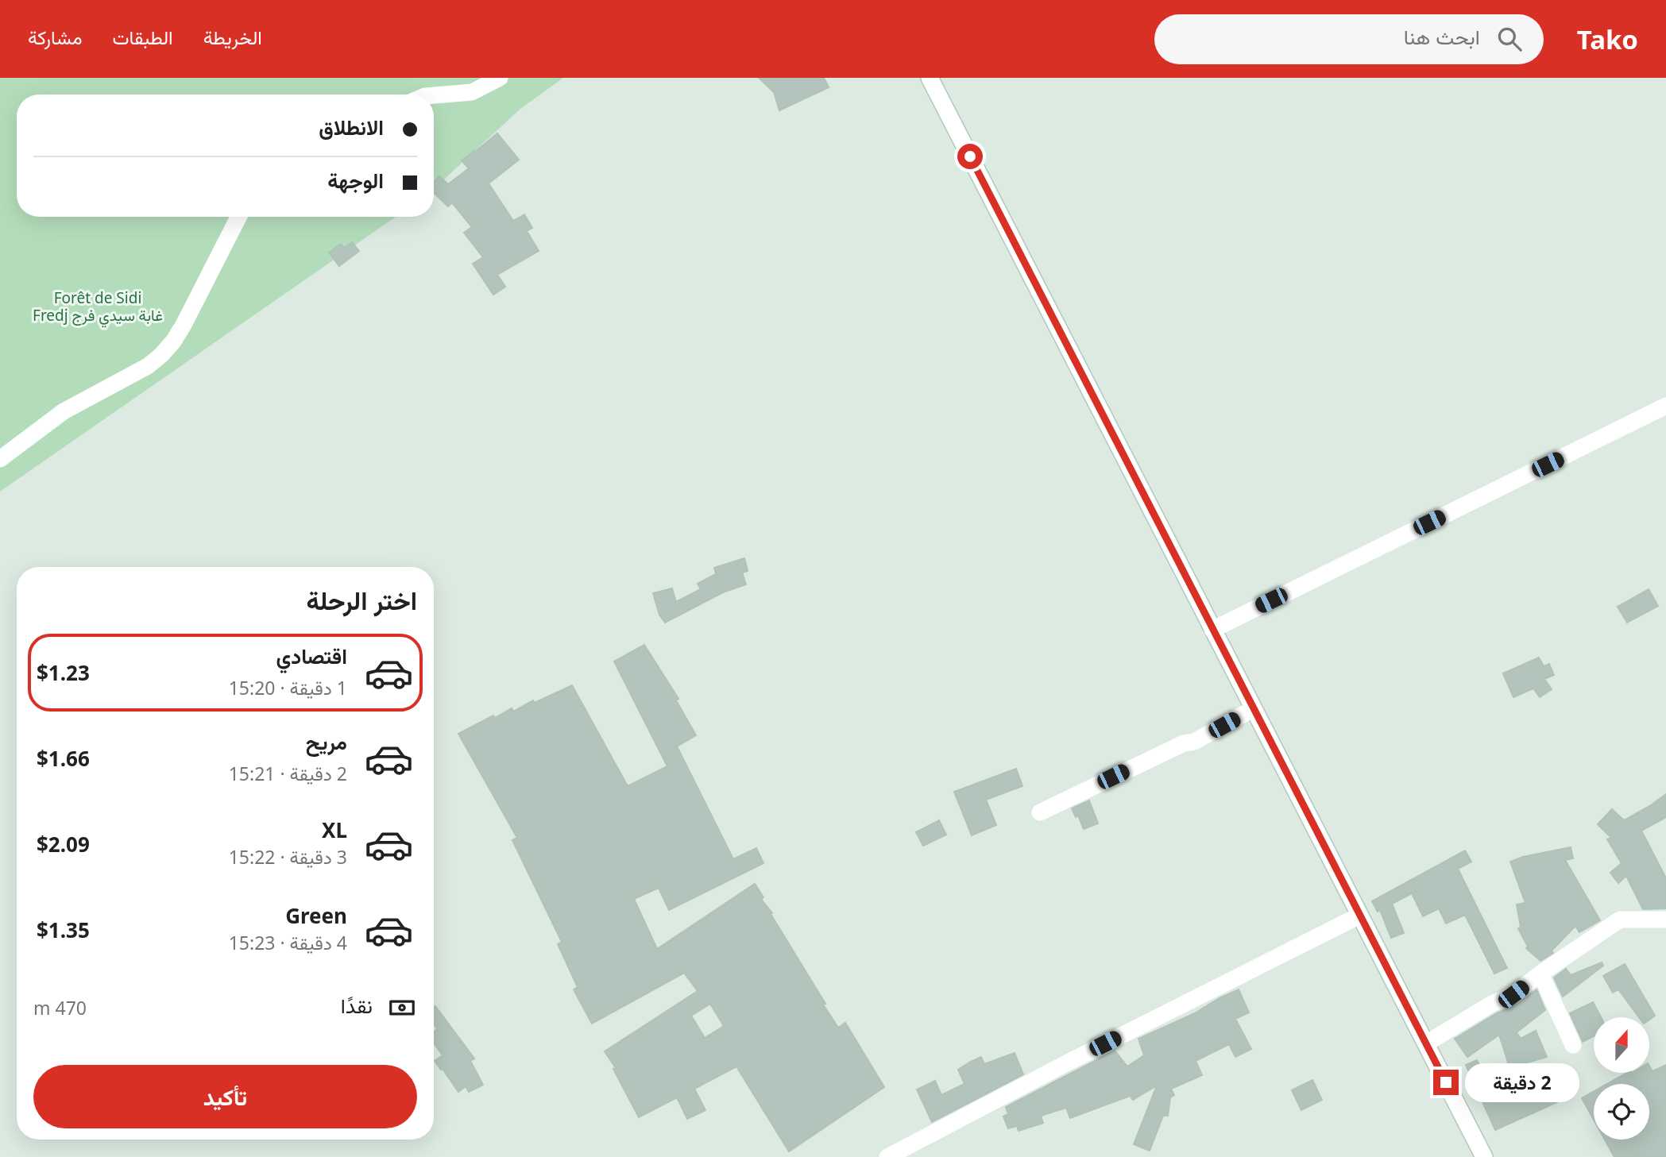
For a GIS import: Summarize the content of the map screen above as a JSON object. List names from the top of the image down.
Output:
{
  "parks": ["Forêt de Sidi Fredj غابة سيدي فرج"],
  "north": "top",
  "page": {
    "header": "Tako",
    "search": "ابحث هنا",
    "nav": ["الخريطة", "الطبقات", "مشاركة"],
    "banner": ["الانطلاق", "الوجهة"],
    "heading": "اختر الرحلة",
    "list": [
      {
        "name": "اقتصادي",
        "note": "1 دقيقة · 15:20",
        "value": "$1.23"
      },
      {
        "name": "مريح",
        "note": "2 دقيقة · 15:21",
        "value": "$1.66"
      },
      {
        "name": "XL",
        "note": "3 دقيقة · 15:22",
        "value": "$2.09"
      },
      {
        "name": "Green",
        "note": "4 دقيقة · 15:23",
        "value": "$1.35"
      }
    ],
    "pay": ["نقدًا", "470 m"],
    "buttons": "تأكيد",
    "bubble": "2 دقيقة"
  }
}
